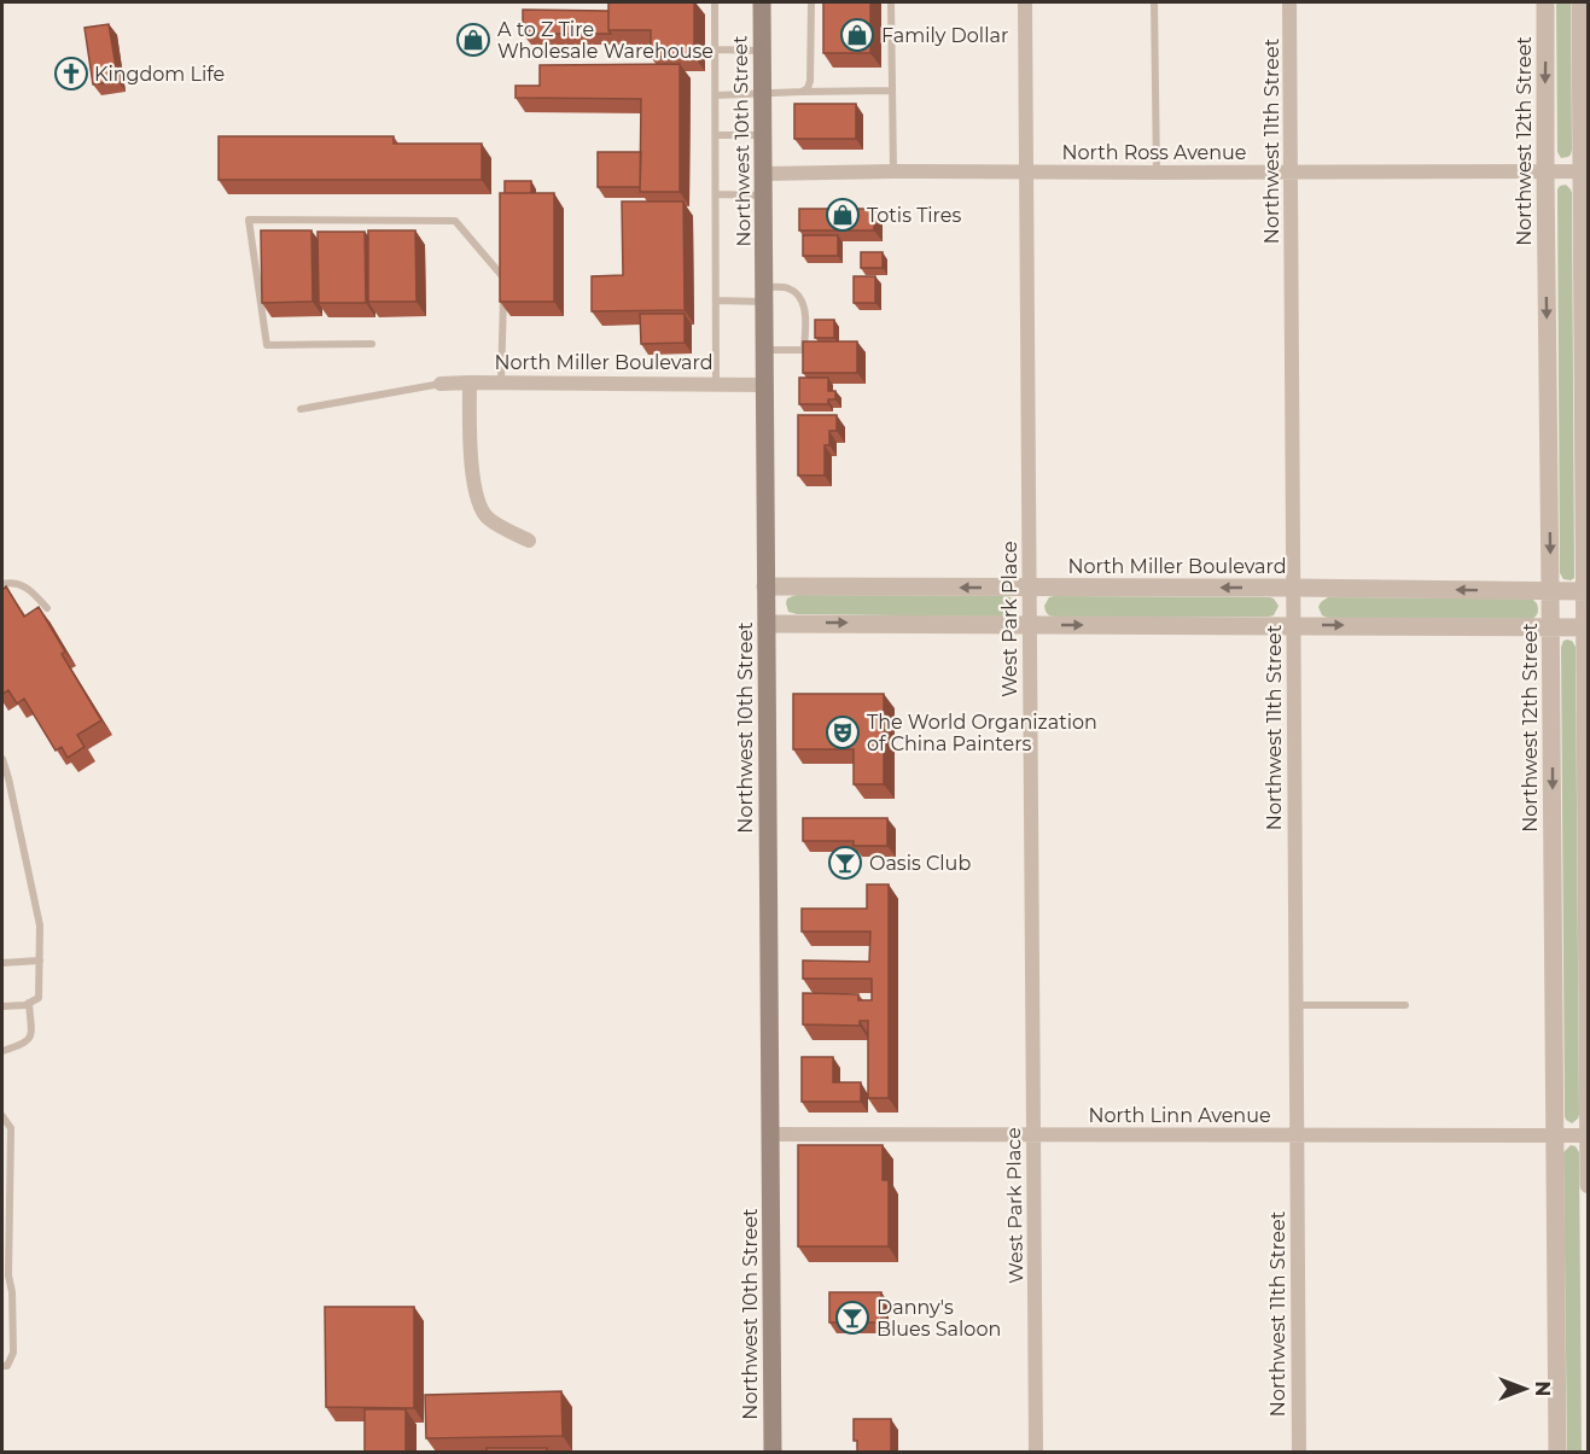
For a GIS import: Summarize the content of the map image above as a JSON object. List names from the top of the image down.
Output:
{
  "streets": {
    "main road": ["Northwest 10th Street"],
    "street": [
      "Northwest 11th Street",
      "Northwest 12th Street",
      "North Ross Avenue",
      "North Miller Boulevard",
      "West Park Place",
      "North Linn Avenue"
    ]
  },
  "crossings": [
    ["Northwest 10th Street", "North Ross Avenue"],
    ["Northwest 10th Street", "North Miller Boulevard"],
    ["Northwest 10th Street", "North Linn Avenue"],
    ["Northwest 11th Street", "North Ross Avenue"],
    ["Northwest 11th Street", "North Miller Boulevard"],
    ["Northwest 11th Street", "North Linn Avenue"],
    ["Northwest 12th Street", "North Ross Avenue"],
    ["Northwest 12th Street", "North Miller Boulevard"],
    ["Northwest 12th Street", "North Linn Avenue"],
    ["North Ross Avenue", "West Park Place"],
    ["North Miller Boulevard", "West Park Place"],
    ["West Park Place", "North Linn Avenue"]
  ],
  "places": {
    "shop": ["Family Dollar", "A to Z Tire Wholesale Warehouse", "Totis Tires"],
    "church": ["Kingdom Life"],
    "theatre": ["The World Organization of China Painters"],
    "bar": ["Oasis Club", "Danny's Blues Saloon"]
  },
  "north": "right"
}
